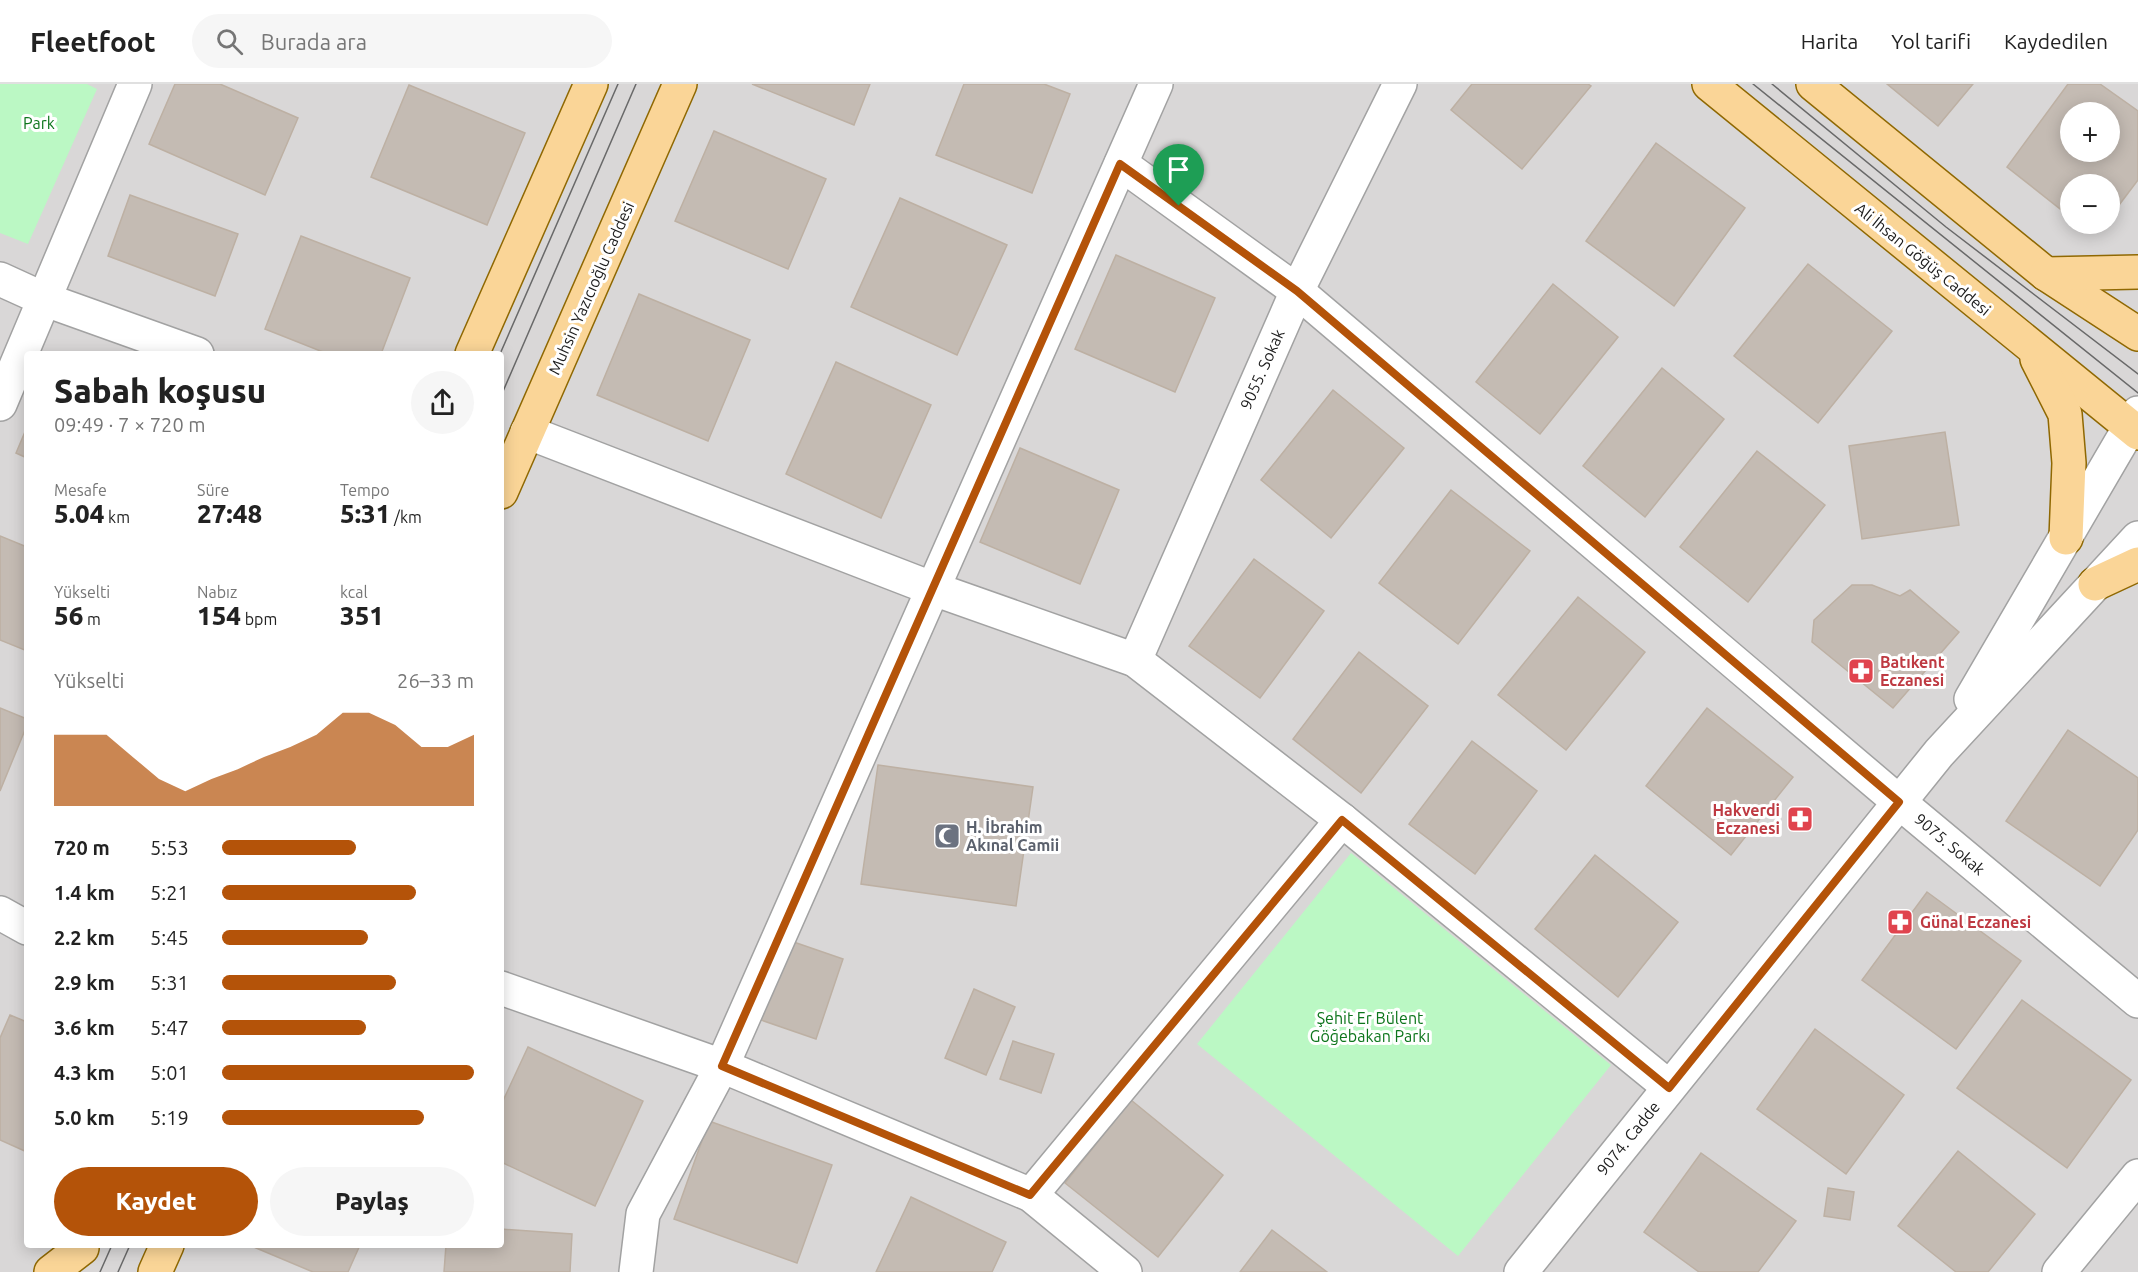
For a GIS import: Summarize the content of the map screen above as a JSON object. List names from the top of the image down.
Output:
{
  "streets": {
    "main road": ["Ali İhsan Göğüş Caddesi", "Muhsin Yazıcıoğlu Caddesi"],
    "street": ["9055. Sokak", "9075. Sokak", "9074. Cadde"]
  },
  "crossings": [
    ["9055. Sokak", "9075. Sokak"],
    ["9075. Sokak", "9074. Cadde"]
  ],
  "parks": ["Park", "Şehit Er Bülent Göğebakan Parkı"],
  "places": {
    "pharmacy": ["Batıkent Eczanesi", "Hakverdi Eczanesi", "Günal Eczanesi"],
    "mosque": ["H. İbrahim Akınal Camii"]
  },
  "page": {
    "header": "Fleetfoot",
    "search": "Burada ara",
    "nav": ["Harita", "Yol tarifi", "Kaydedilen"],
    "map_buttons": ["+", "−"],
    "heading": ["Sabah koşusu", "09:49 · 7 × 720 m"],
    "stats": [
      ["Mesafe", "5.04 km"],
      ["Süre", "27:48"],
      ["Tempo", "5:31 /km"],
      ["Yükselti", "56 m"],
      ["Nabız", "154 bpm"],
      ["kcal", "351"]
    ],
    "chart": ["Yükselti", "26–33 m"],
    "list": [
      {
        "name": "720 m",
        "note": "5:53"
      },
      {
        "name": "1.4 km",
        "note": "5:21"
      },
      {
        "name": "2.2 km",
        "note": "5:45"
      },
      {
        "name": "2.9 km",
        "note": "5:31"
      },
      {
        "name": "3.6 km",
        "note": "5:47"
      },
      {
        "name": "4.3 km",
        "note": "5:01"
      },
      {
        "name": "5.0 km",
        "note": "5:19"
      }
    ],
    "buttons": ["Kaydet", "Paylaş"]
  }
}
